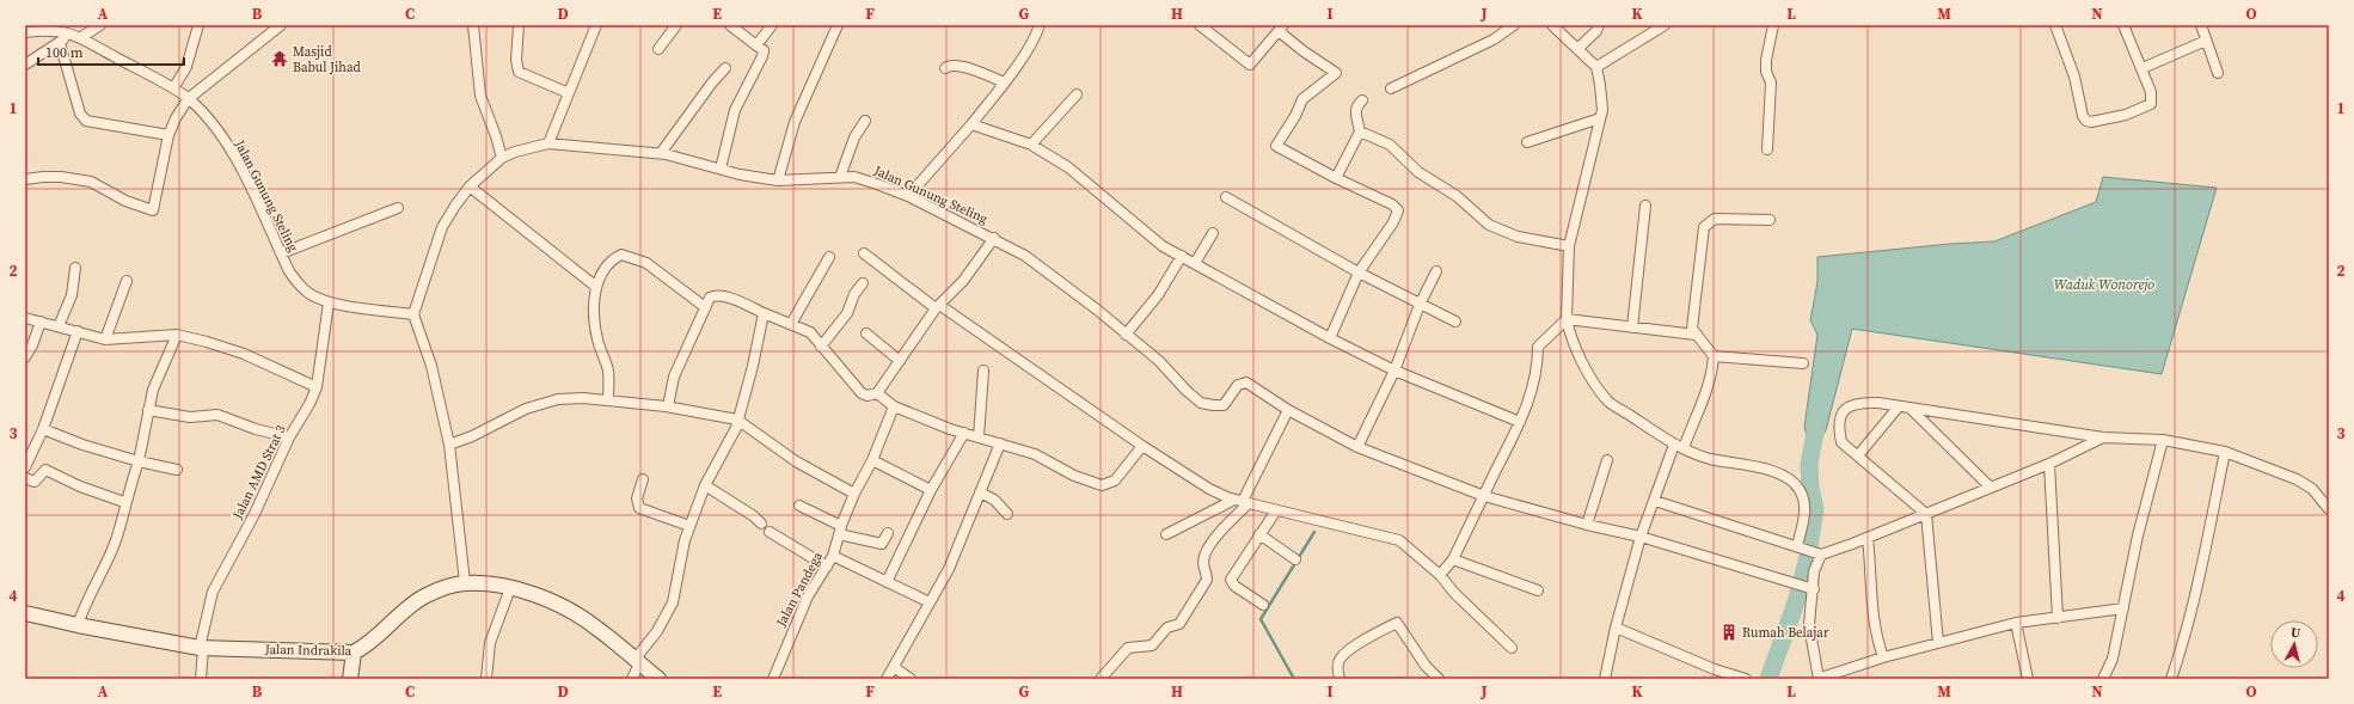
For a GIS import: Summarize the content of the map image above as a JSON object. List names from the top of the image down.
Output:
{
  "streets": {
    "street": [
      "Jalan Gunung Steling",
      "Jalan AMD Strat 3",
      "Jalan Pandega",
      "Jalan Indrakila"
    ]
  },
  "crossings": [
    ["Jalan Gunung Steling", "Jalan AMD Strat 3"],
    ["Jalan AMD Strat 3", "Jalan Indrakila"]
  ],
  "water": ["Waduk Wonorejo"],
  "places": {
    "temple": ["Masjid Babul Jihad"],
    "building": ["Rumah Belajar"]
  },
  "scale_bar": "100 m",
  "north": "top",
  "grid": {
    "columns": [
      "A",
      "B",
      "C",
      "D",
      "E",
      "F",
      "G",
      "H",
      "I",
      "J",
      "K",
      "L",
      "M",
      "N",
      "O"
    ],
    "rows": [
      "1",
      "2",
      "3",
      "4"
    ]
  }
}
